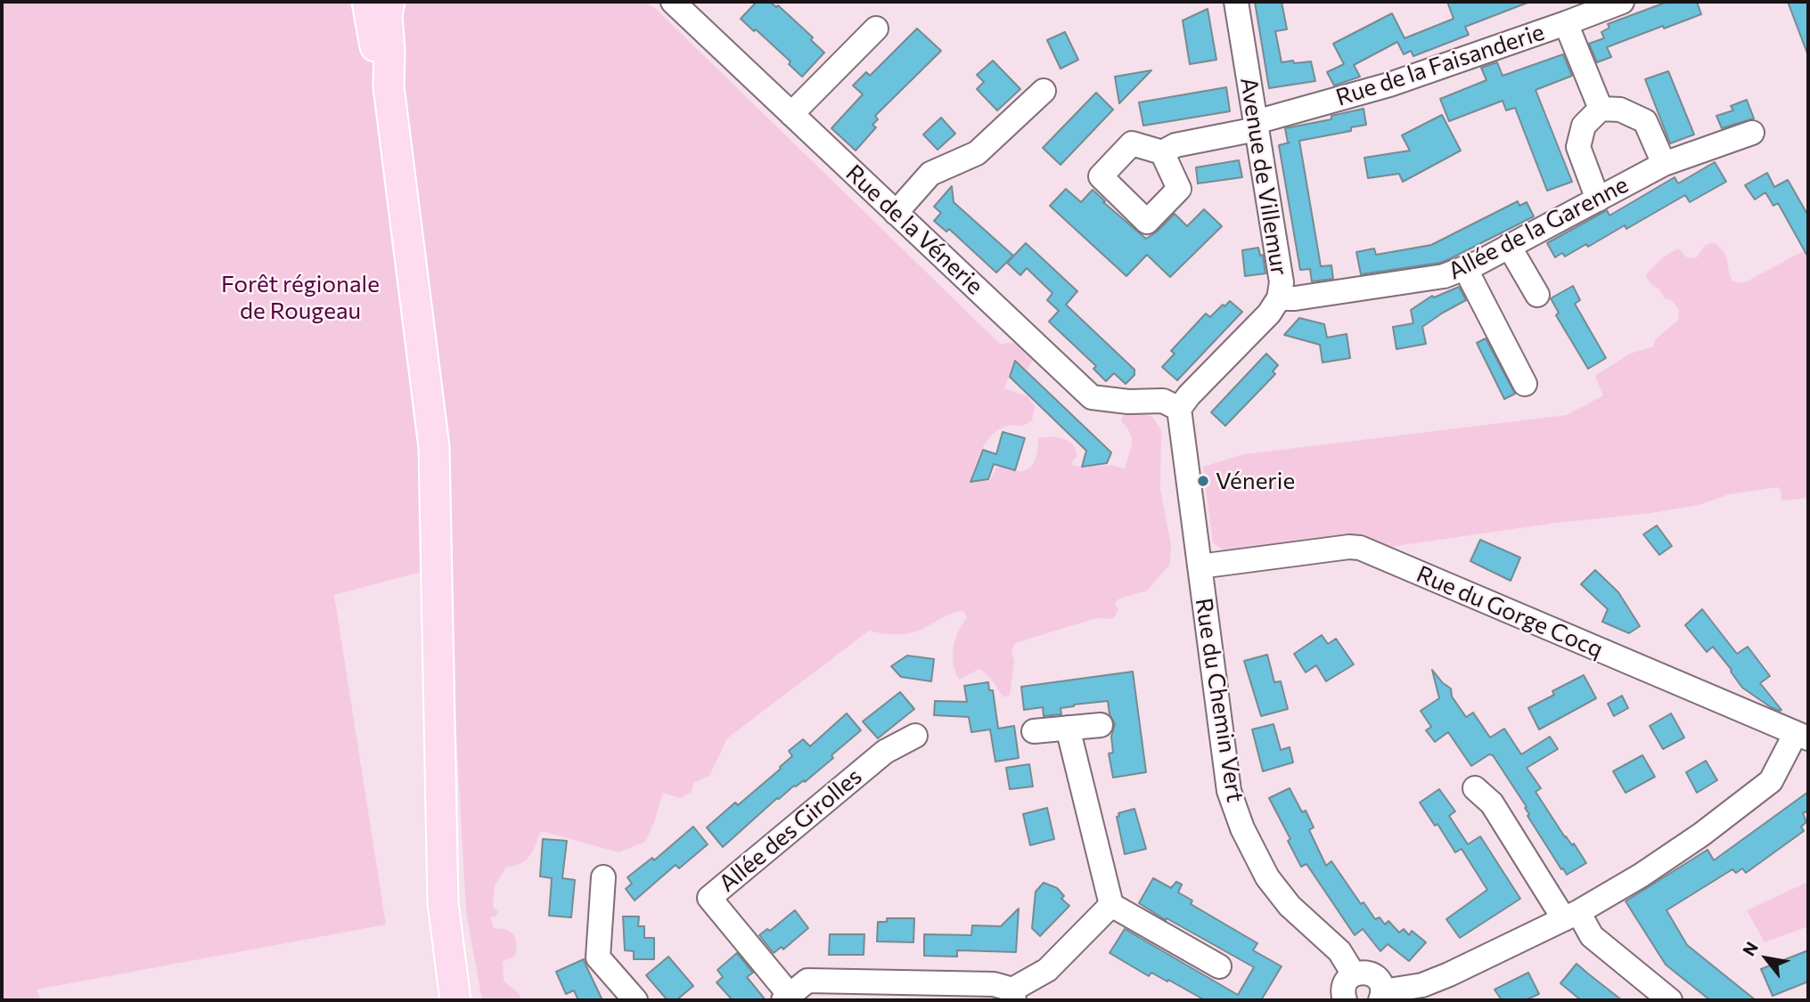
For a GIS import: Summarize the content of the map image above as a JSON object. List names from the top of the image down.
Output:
{
  "streets": {
    "street": [
      "Rue de la Faisanderie",
      "Avenue de Villemur",
      "Allée de la Garenne",
      "Rue de la Vénerie",
      "Rue du Gorge Cocq",
      "Rue du Chemin Vert",
      "Allée des Girolles"
    ]
  },
  "crossings": [
    ["Rue de la Faisanderie", "Avenue de Villemur"],
    ["Avenue de Villemur", "Allée de la Garenne"],
    ["Avenue de Villemur", "Rue de la Vénerie"],
    ["Avenue de Villemur", "Rue du Chemin Vert"],
    ["Rue de la Vénerie", "Rue du Chemin Vert"],
    ["Rue du Gorge Cocq", "Rue du Chemin Vert"]
  ],
  "parks": ["Forêt régionale de Rougeau"],
  "places": ["Vénerie"],
  "north": "top left"
}
